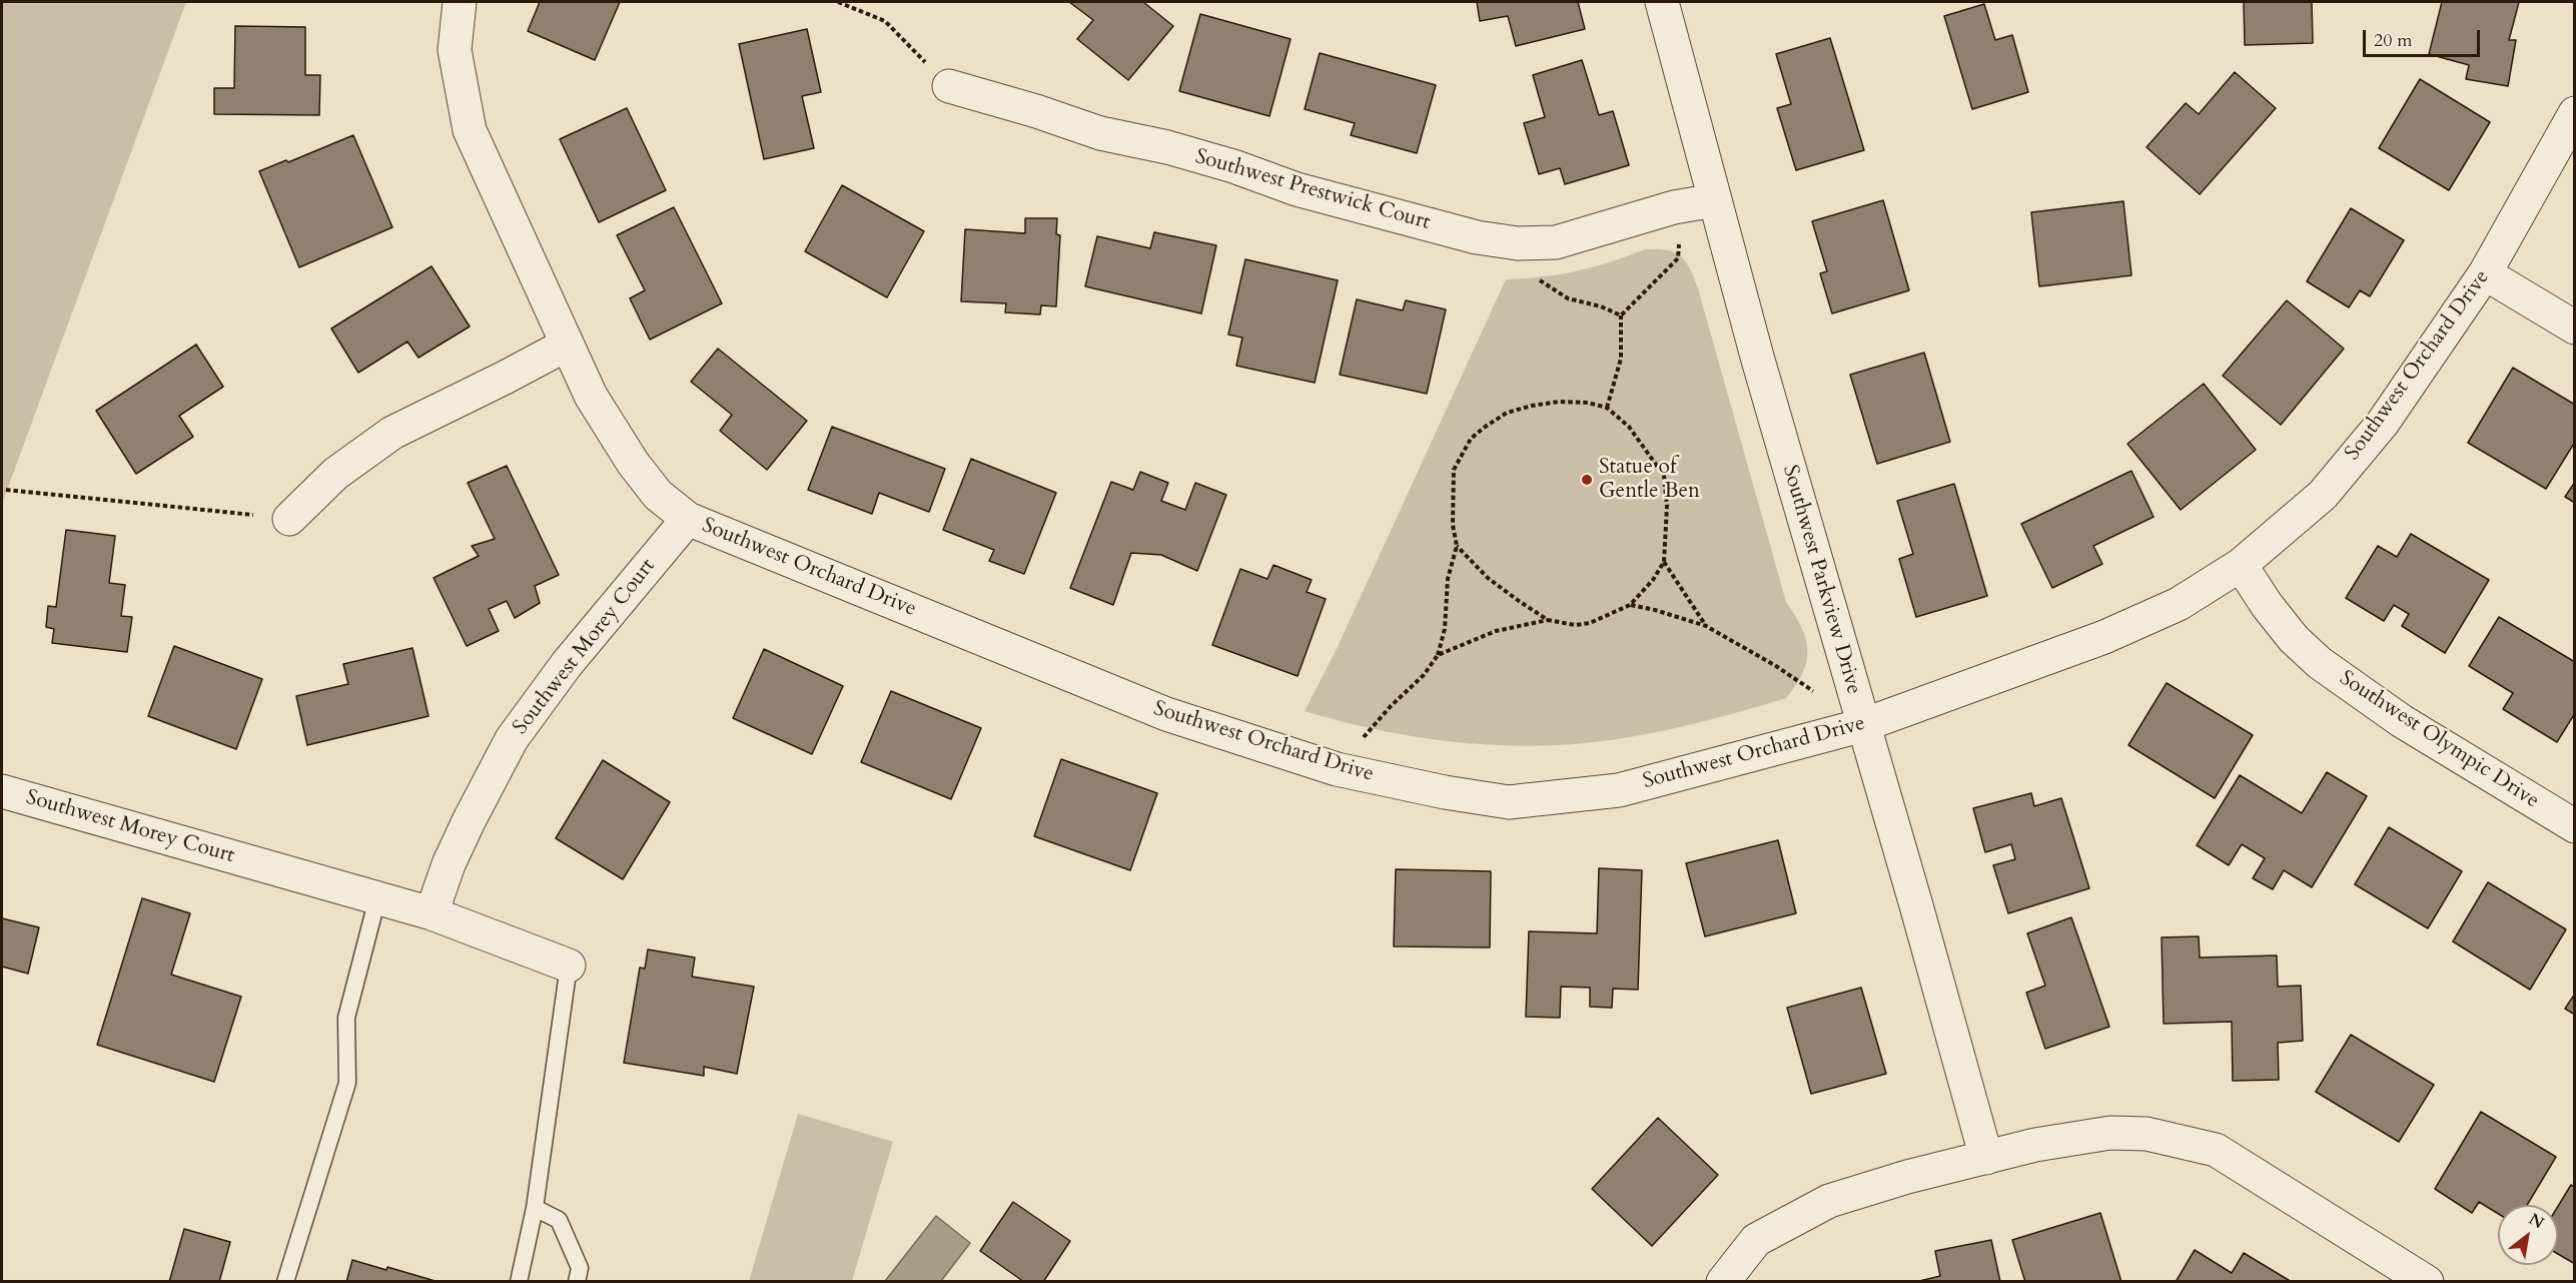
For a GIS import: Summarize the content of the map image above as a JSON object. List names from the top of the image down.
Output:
{
  "streets": {
    "street": [
      "Southwest Prestwick Court",
      "Southwest Orchard Drive",
      "Southwest Parkview Drive",
      "Southwest Morey Court",
      "Southwest Olympic Drive"
    ]
  },
  "crossings": [
    ["Southwest Prestwick Court", "Southwest Parkview Drive"],
    ["Southwest Orchard Drive", "Southwest Parkview Drive"],
    ["Southwest Orchard Drive", "Southwest Morey Court"],
    ["Southwest Orchard Drive", "Southwest Olympic Drive"]
  ],
  "places": ["Statue of Gentle Ben"],
  "scale_bar": "20 m",
  "north": "top right"
}
